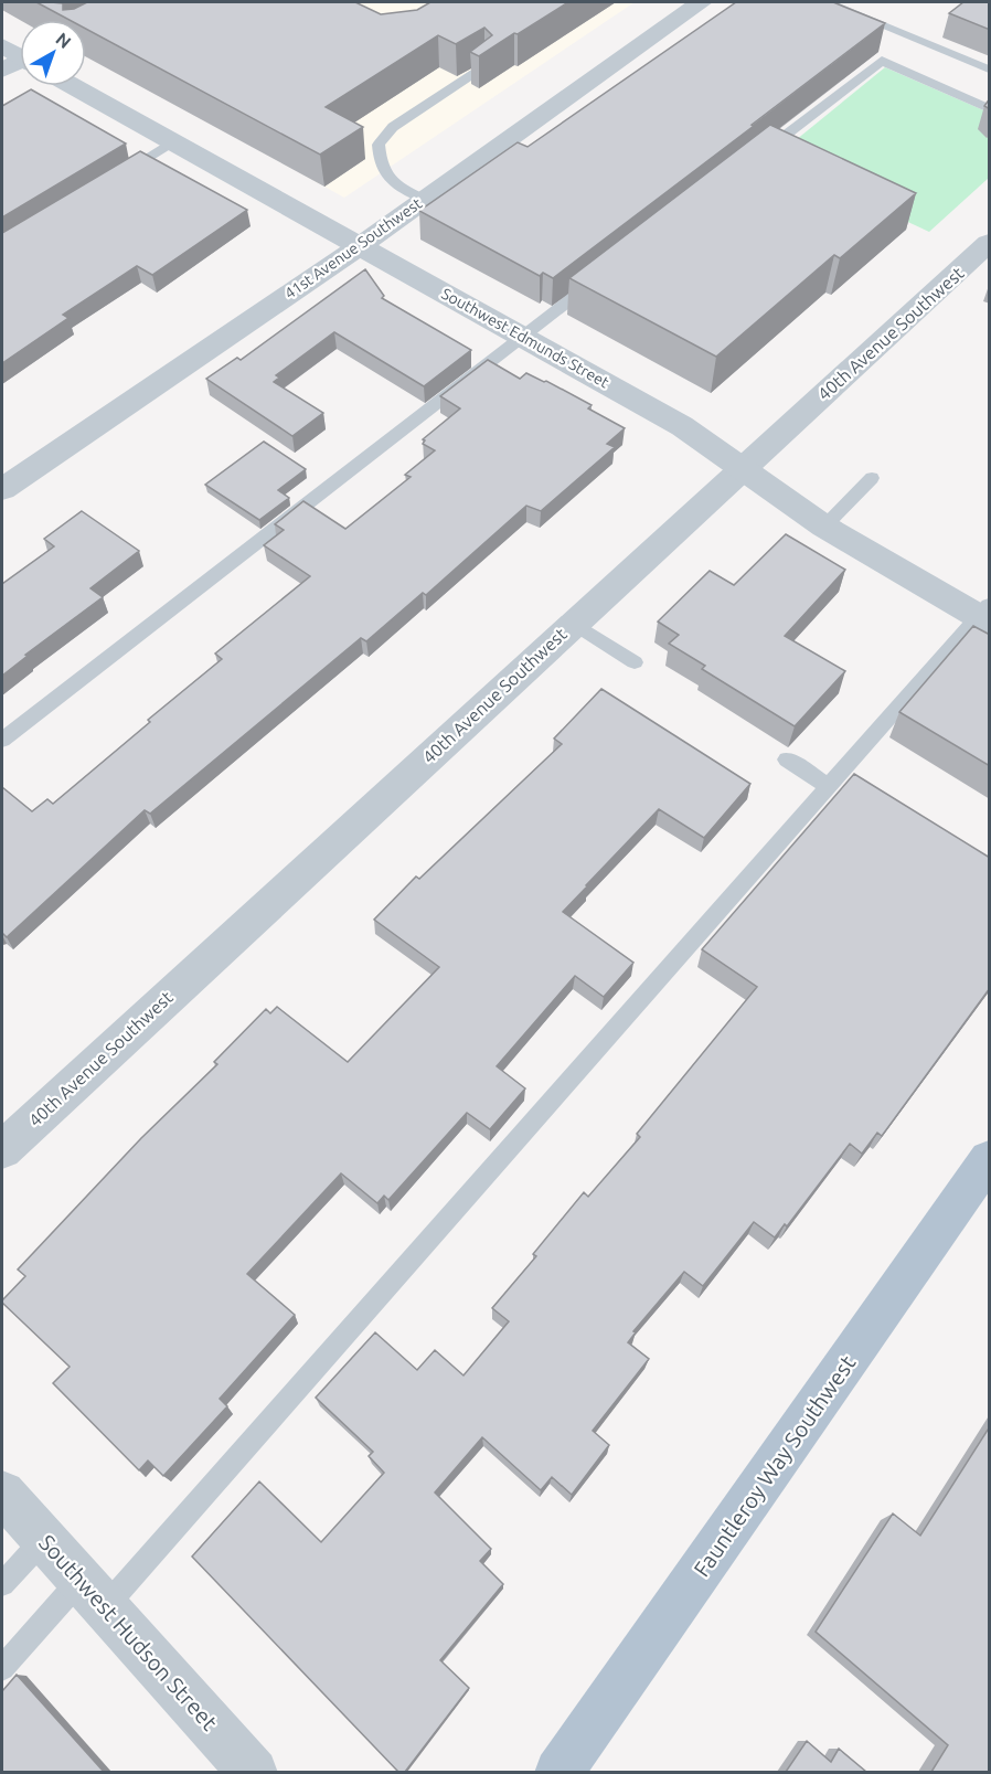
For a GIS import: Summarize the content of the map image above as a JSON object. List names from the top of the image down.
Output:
{
  "streets": {
    "main road": ["Fauntleroy Way Southwest"],
    "street": [
      "41st Avenue Southwest",
      "40th Avenue Southwest",
      "Southwest Edmunds Street",
      "Southwest Hudson Street"
    ]
  },
  "crossings": [
    ["41st Avenue Southwest", "Southwest Edmunds Street"],
    ["40th Avenue Southwest", "Southwest Edmunds Street"]
  ],
  "north": "top right"
}
